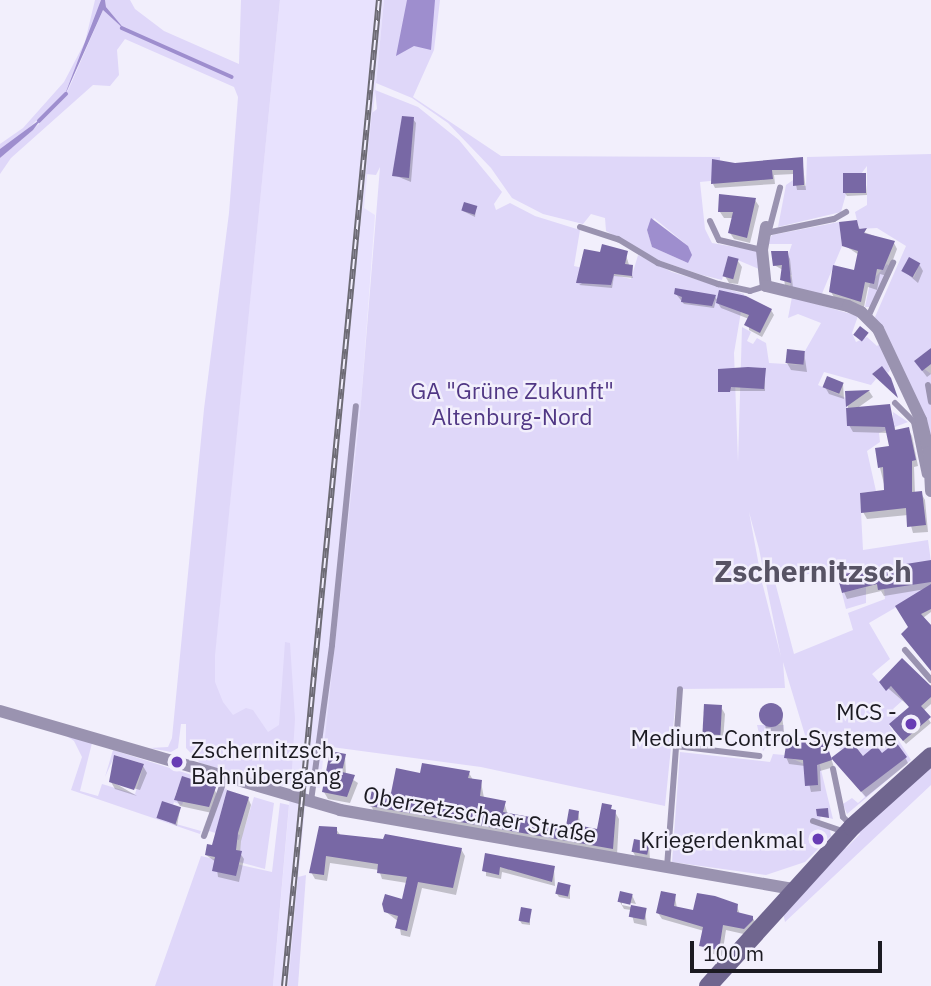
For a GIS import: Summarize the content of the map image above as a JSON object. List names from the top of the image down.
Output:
{
  "streets": {
    "street": ["Oberzetzschaer Straße"]
  },
  "districts": ["Zschernitzsch"],
  "parks": ["GA \"Grüne Zukunft\" Altenburg-Nord"],
  "places": ["MCS - Medium-Control-Systeme", "Zschernitzsch, Bahnübergang", "Kriegerdenkmal"],
  "scale_bar": "100 m"
}
